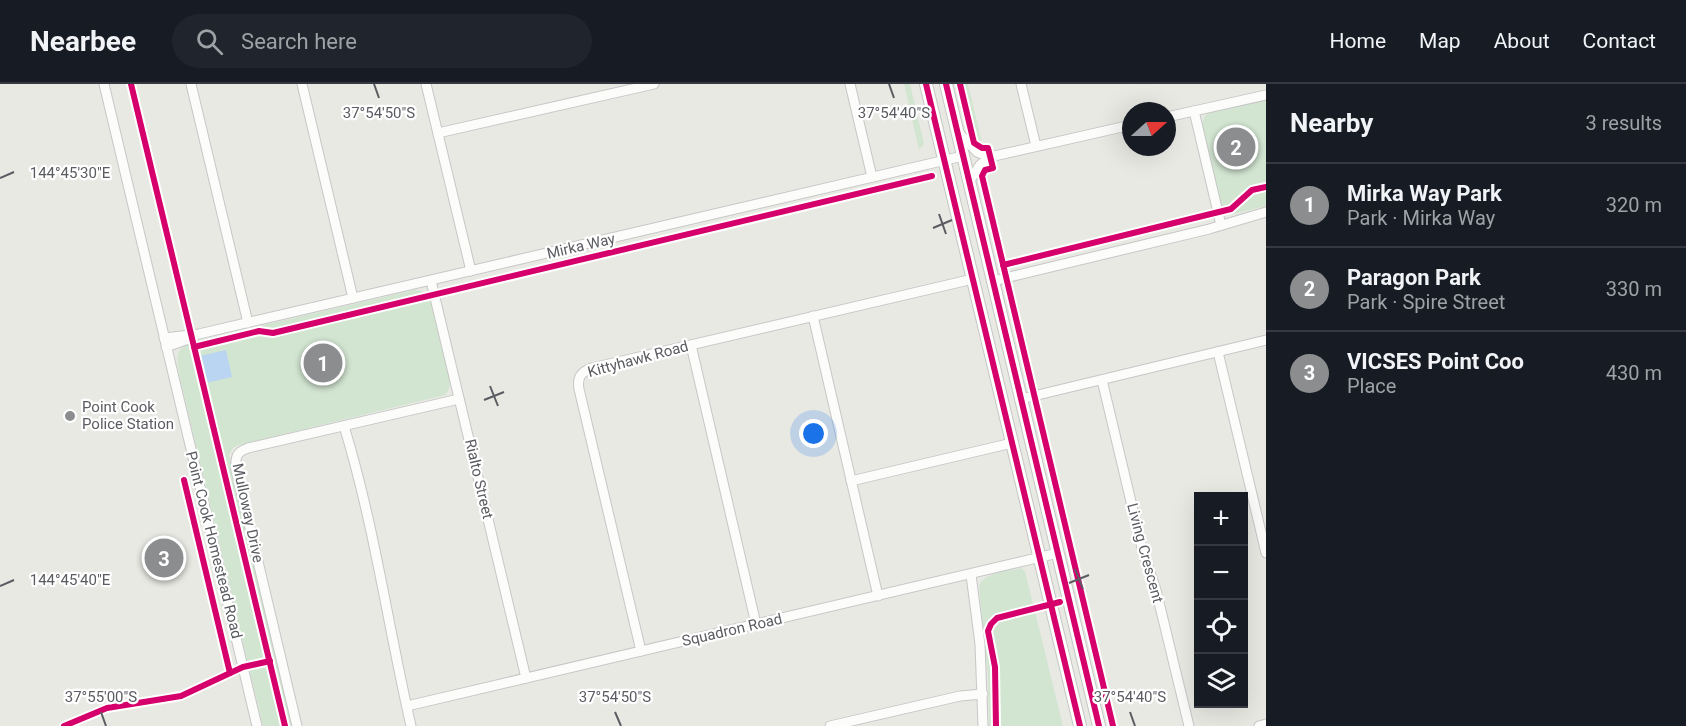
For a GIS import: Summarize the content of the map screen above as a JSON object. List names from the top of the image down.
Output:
{
  "streets": {
    "street": [
      "Mirka Way",
      "Kittyhawk Road",
      "Rialto Street",
      "Mulloway Drive",
      "Point Cook Homestead Road",
      "Living Crescent",
      "Squadron Road"
    ]
  },
  "crossings": [
    ["Mirka Way", "Rialto Street"],
    ["Mirka Way", "Point Cook Homestead Road"],
    ["Kittyhawk Road", "Squadron Road"],
    ["Rialto Street", "Mulloway Drive"],
    ["Rialto Street", "Squadron Road"]
  ],
  "places": ["Point Cook Police Station"],
  "north": "right",
  "page": {
    "header": "Nearbee",
    "search": "Search here",
    "nav": [
      "Home",
      "Map",
      "About",
      "Contact"
    ],
    "heading": ["Nearby", "3 results"],
    "pins": ["2", "1", "3"],
    "list": [
      {
        "mark": "1",
        "name": "Mirka Way Park",
        "note": "Park · Mirka Way",
        "value": "320 m"
      },
      {
        "mark": "2",
        "name": "Paragon Park",
        "note": "Park · Spire Street",
        "value": "330 m"
      },
      {
        "mark": "3",
        "name": "VICSES Point Coo",
        "note": "Place",
        "value": "430 m"
      }
    ],
    "map_buttons": ["+", "−"]
  },
  "coordinates": [
    "37°54'50\"S",
    "37°54'40\"S",
    "144°45'30\"E",
    "144°45'40\"E",
    "37°55'00\"S"
  ]
}
